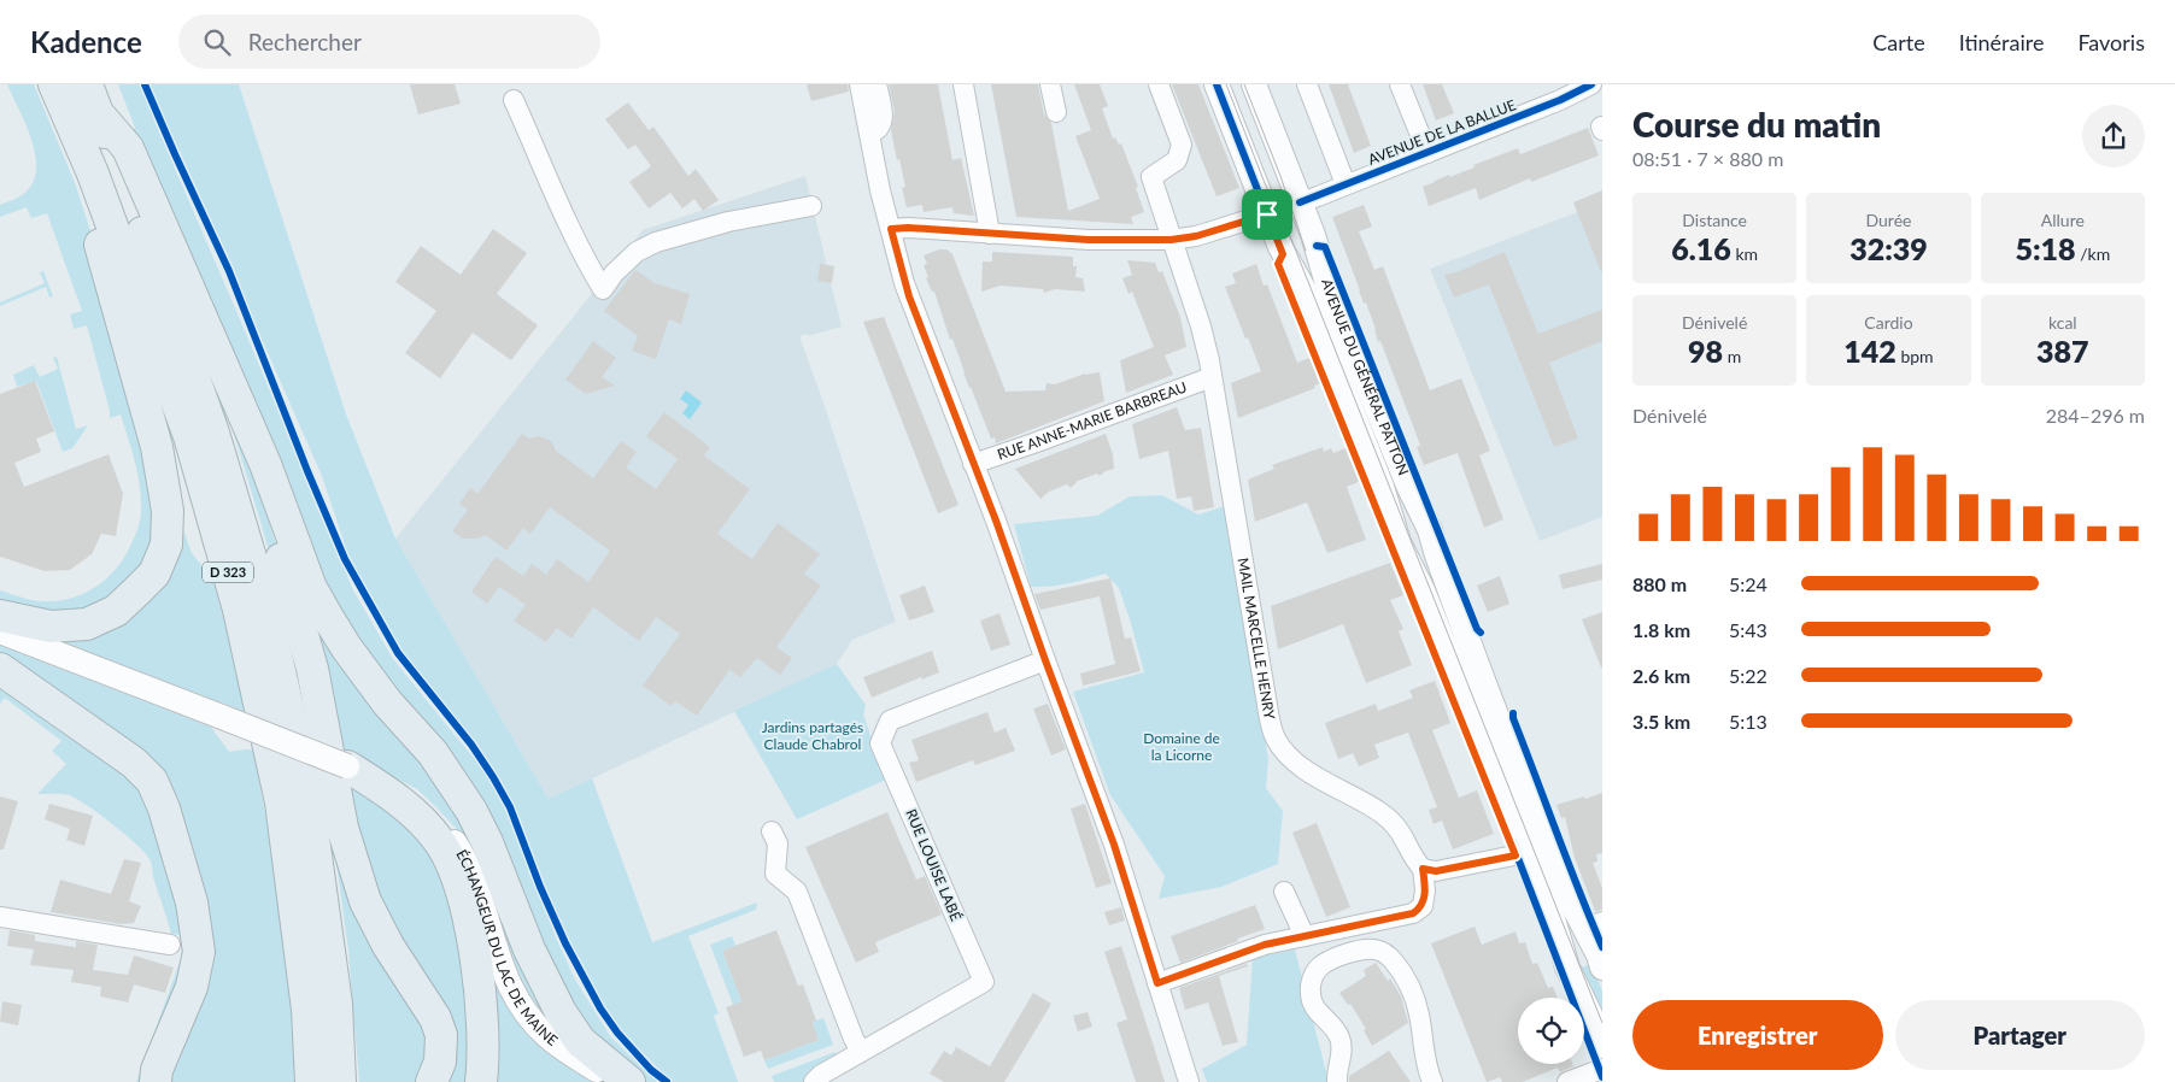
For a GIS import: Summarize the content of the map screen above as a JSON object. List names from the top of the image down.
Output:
{
  "streets": {
    "highway": ["D 323"],
    "street": [
      "AVENUE DE LA BALLUE",
      "AVENUE DU GÉNÉRAL PATTON",
      "RUE ANNE-MARIE BARBREAU",
      "MAIL MARCELLE HENRY",
      "RUE LOUISE LABÉ",
      "ÉCHANGEUR DU LAC DE MAINE"
    ]
  },
  "crossings": [
    ["AVENUE DE LA BALLUE", "AVENUE DU GÉNÉRAL PATTON"],
    ["AVENUE DE LA BALLUE", "MAIL MARCELLE HENRY"],
    ["RUE ANNE-MARIE BARBREAU", "MAIL MARCELLE HENRY"]
  ],
  "parks": ["Jardins partagés Claude Chabrol", "Domaine de la Licorne"],
  "page": {
    "header": "Kadence",
    "search": "Rechercher",
    "nav": ["Carte", "Itinéraire", "Favoris"],
    "heading": ["Course du matin", "08:51 · 7 × 880 m"],
    "stats": [
      ["Distance", "6.16 km"],
      ["Durée", "32:39"],
      ["Allure", "5:18 /km"],
      ["Dénivelé", "98 m"],
      ["Cardio", "142 bpm"],
      ["kcal", "387"]
    ],
    "chart": ["Dénivelé", "284–296 m"],
    "list": [
      {
        "name": "880 m",
        "note": "5:24"
      },
      {
        "name": "1.8 km",
        "note": "5:43"
      },
      {
        "name": "2.6 km",
        "note": "5:22"
      },
      {
        "name": "3.5 km",
        "note": "5:13"
      }
    ],
    "buttons": ["Enregistrer", "Partager"]
  }
}
